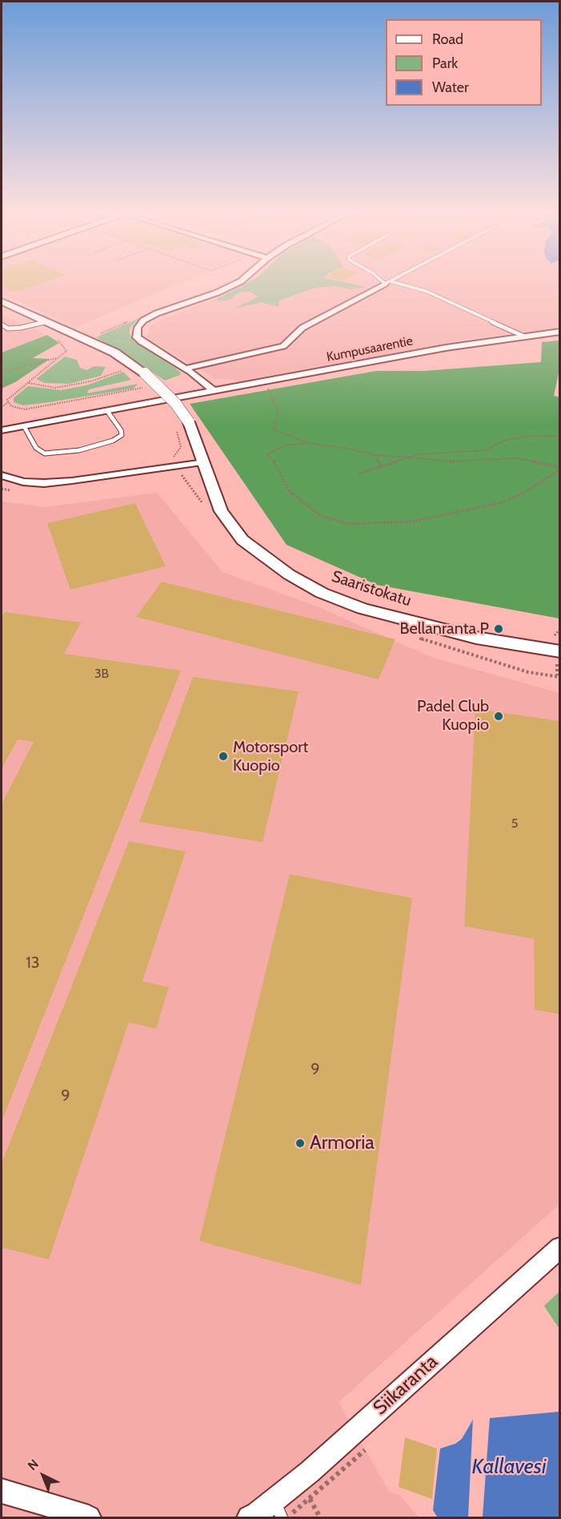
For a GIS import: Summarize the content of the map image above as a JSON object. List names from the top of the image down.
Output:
{
  "streets": {
    "main road": ["Saaristokatu"],
    "street": ["Kumpusaarentie", "Siikaranta"]
  },
  "water": ["Kallavesi"],
  "places": [
    "Bellanranta P",
    "Padel Club Kuopio",
    "Motorsport Kuopio",
    "Armoria"
  ],
  "house_numbers": [
    "3B",
    "5",
    "13",
    "9",
    "9"
  ],
  "legend": ["Road", "Park", "Water"],
  "north": "top left"
}
